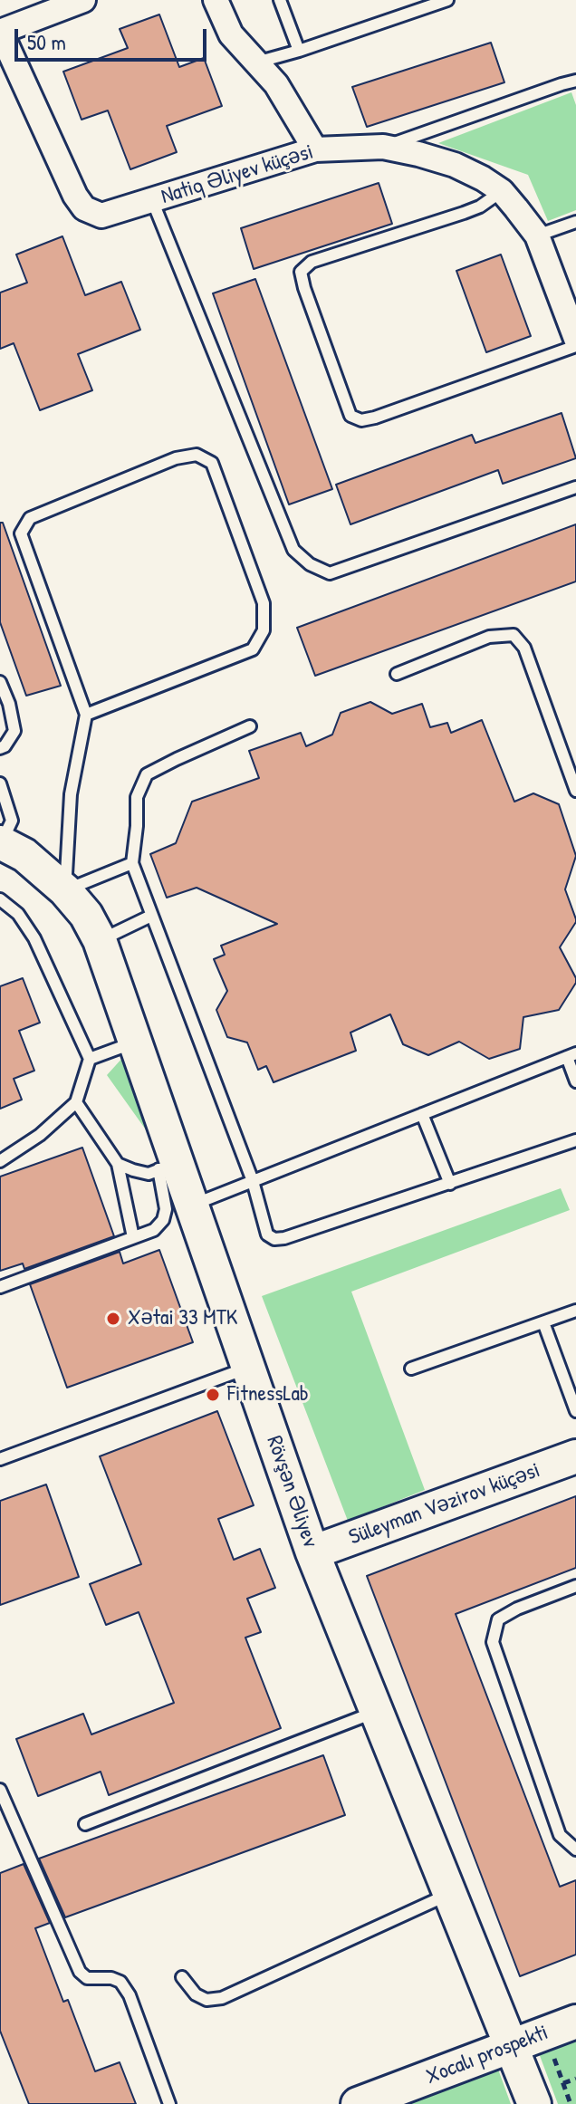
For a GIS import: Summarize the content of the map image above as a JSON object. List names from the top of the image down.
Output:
{
  "streets": {
    "street": [
      "Natiq Əliyev küçəsi",
      "Rövşən Əliyev",
      "Süleyman Vəzirov küçəsi",
      "Xocalı prospekti"
    ]
  },
  "crossings": [
    ["Rövşən Əliyev", "Süleyman Vəzirov küçəsi"],
    ["Rövşən Əliyev", "Xocalı prospekti"]
  ],
  "places": ["Xətai 33 MTK", "FitnessLab"],
  "scale_bar": "50 m"
}
